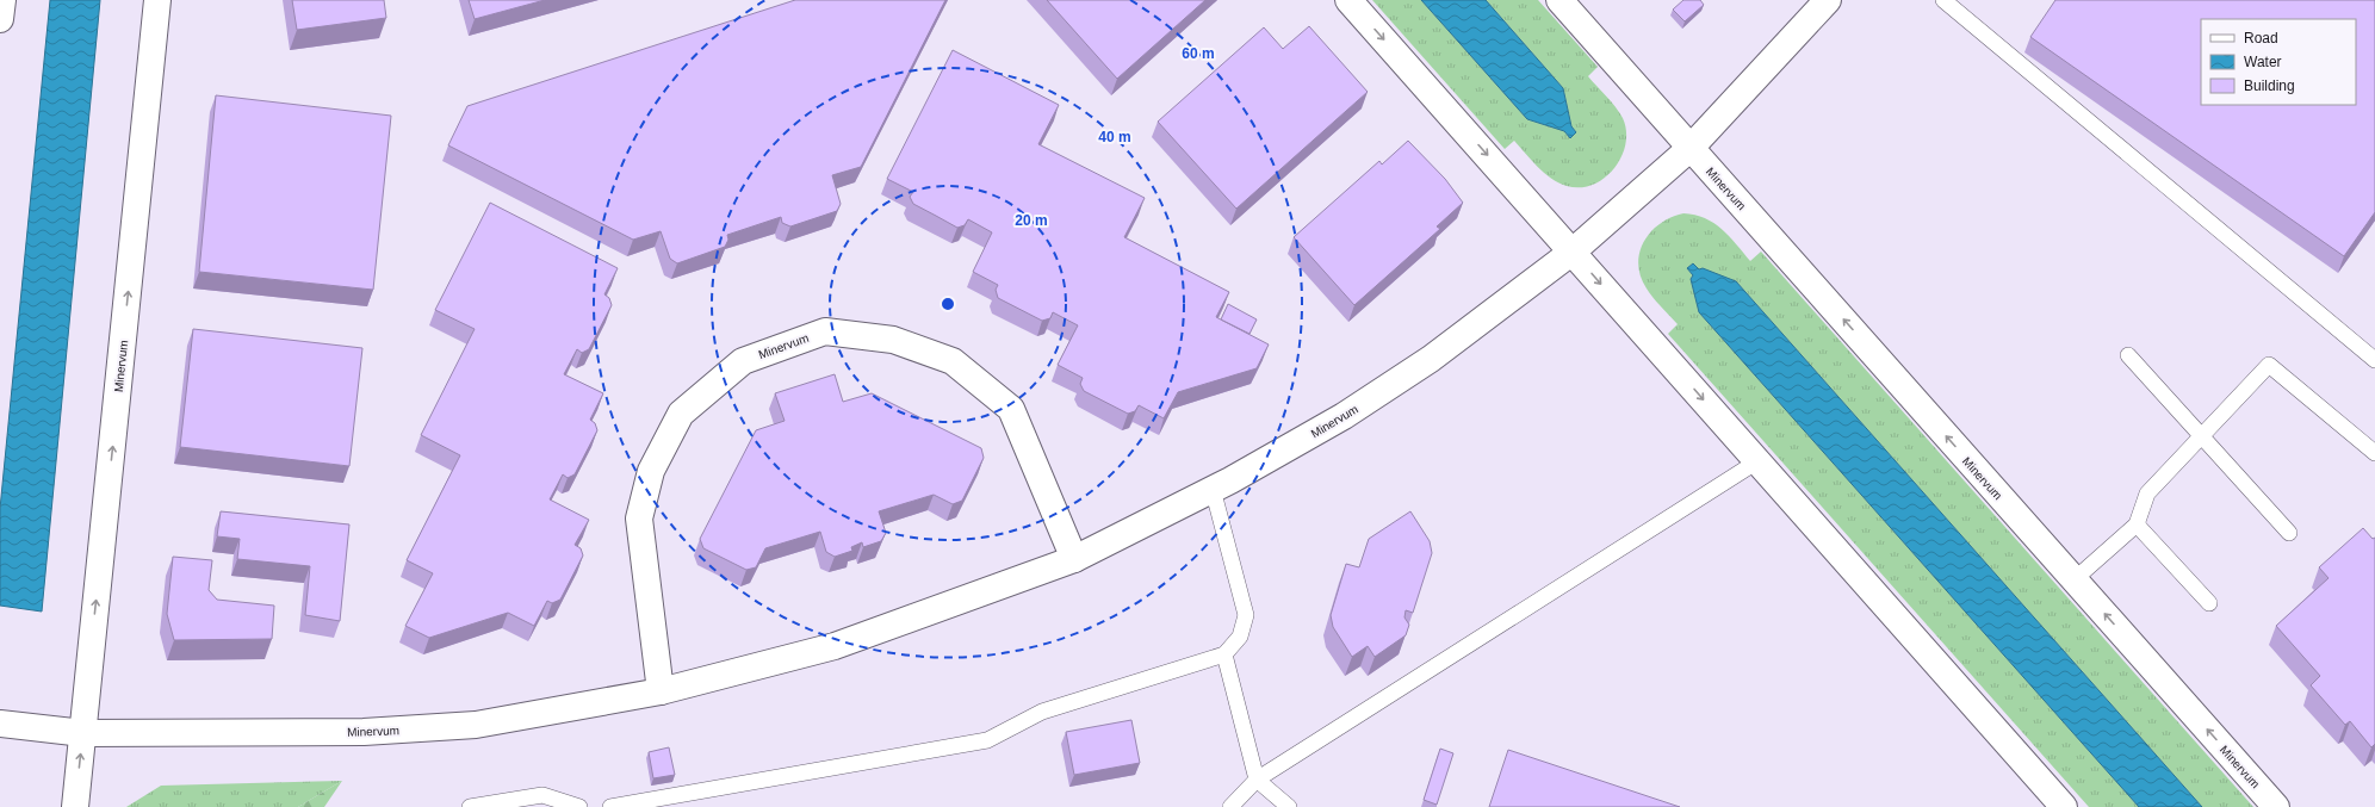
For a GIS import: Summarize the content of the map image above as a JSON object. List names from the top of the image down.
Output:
{
  "streets": {
    "street": ["Minervum"]
  },
  "legend": ["Road", "Water", "Building"],
  "rings": ["60 m", "40 m", "20 m"]
}
